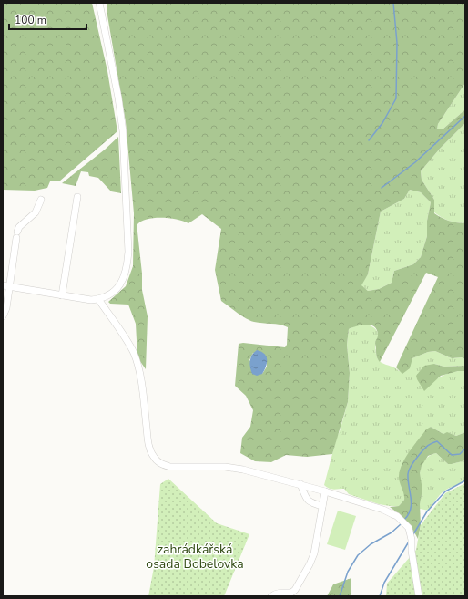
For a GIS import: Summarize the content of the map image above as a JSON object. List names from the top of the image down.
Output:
{
  "parks": ["zahrádkářská osada Bobelovka"],
  "scale_bar": "100 m"
}
